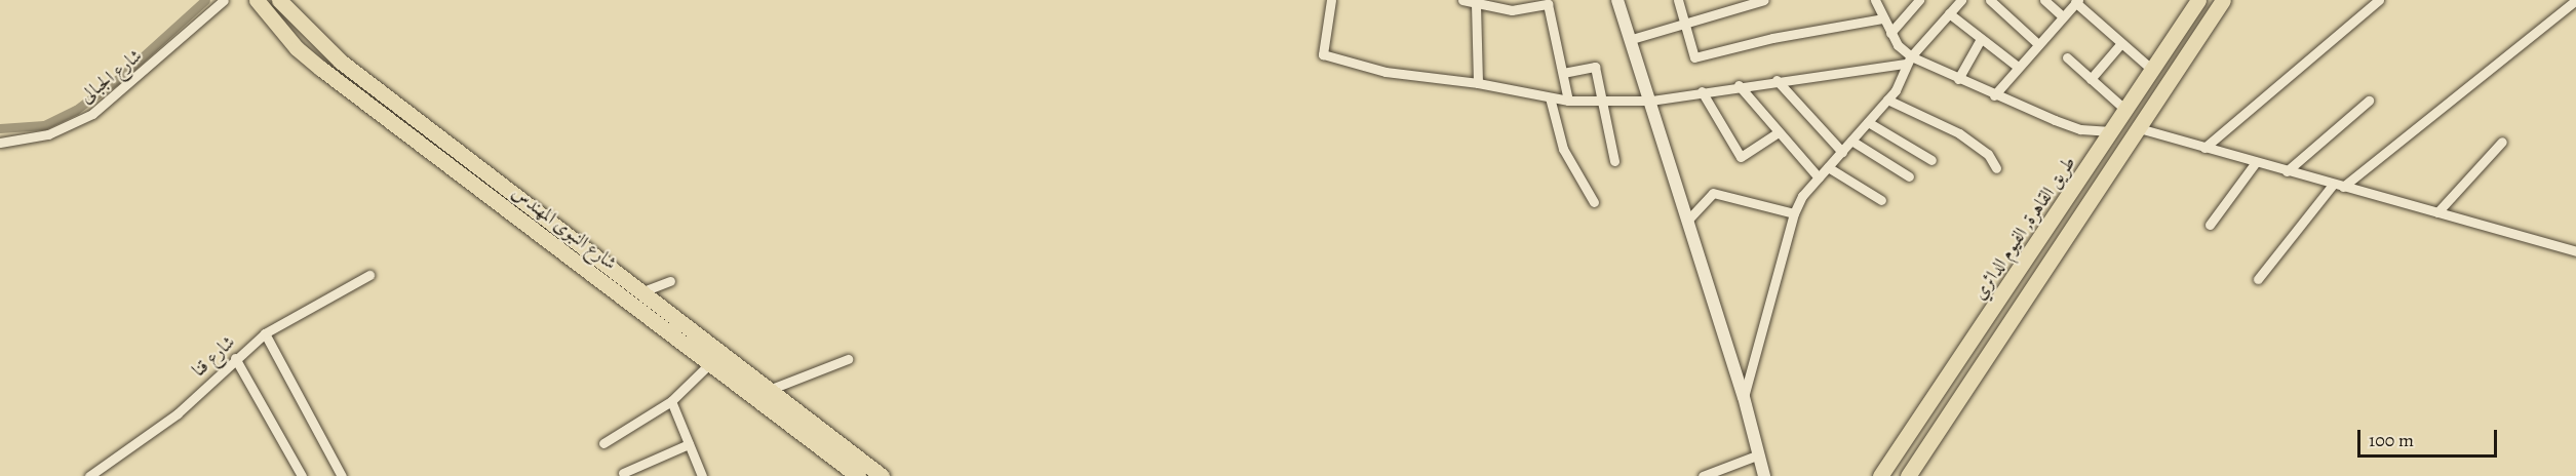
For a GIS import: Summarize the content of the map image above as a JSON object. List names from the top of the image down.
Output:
{
  "streets": {
    "main road": ["شارع النبوى المهندس", "طريق القاهرة, الفيوم الدائري"],
    "street": ["شارع الجبالى", "شارع قنا"]
  },
  "scale_bar": "100 m"
}
